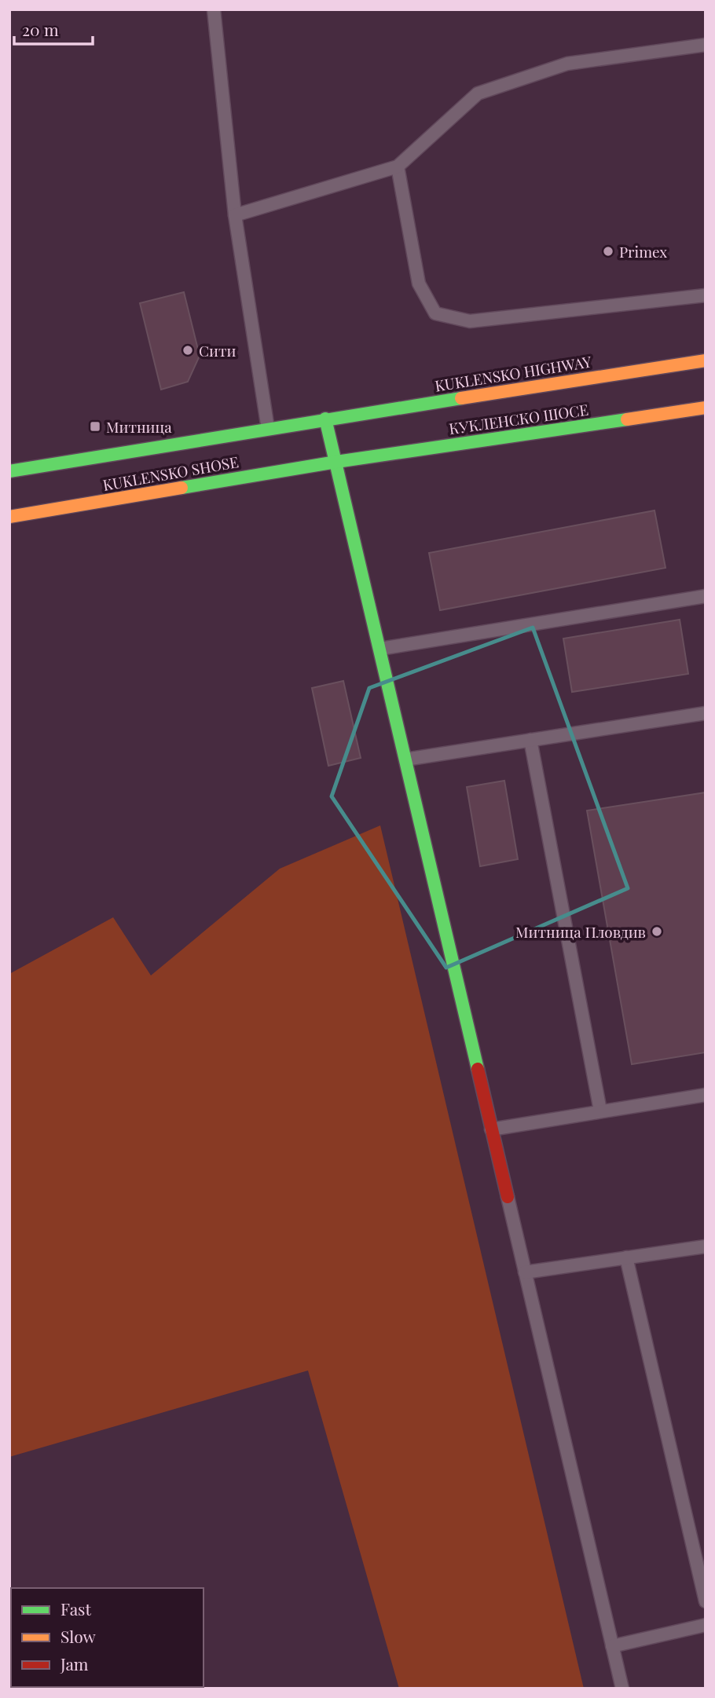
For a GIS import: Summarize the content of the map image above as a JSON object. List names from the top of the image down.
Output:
{
  "streets": {
    "main road": ["KUKLENSKO HIGHWAY", "КУКЛЕНСКО ШОСЕ", "KUKLENSKO SHOSE"]
  },
  "crossings": [
    ["KUKLENSKO HIGHWAY", "KUKLENSKO SHOSE"],
    ["КУКЛЕНСКО ШОСЕ", "KUKLENSKO SHOSE"]
  ],
  "places": {
    "other": ["Primex", "Сити", "Митница Пловдив"],
    "transit": ["Митница"]
  },
  "legend": ["Fast", "Slow", "Jam"],
  "scale_bar": "20 m"
}
